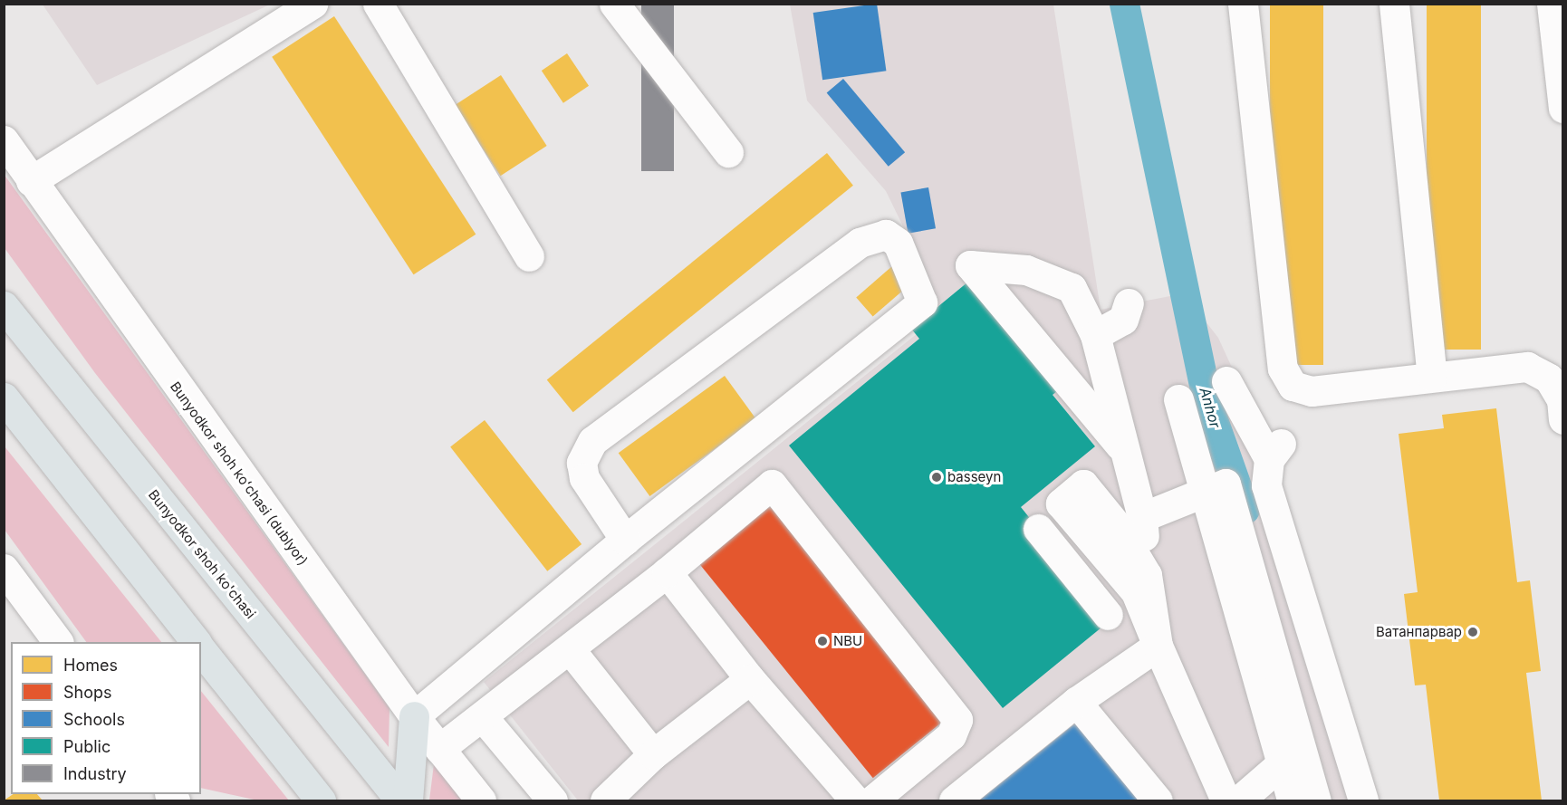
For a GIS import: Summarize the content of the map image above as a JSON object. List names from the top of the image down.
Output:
{
  "streets": {
    "main road": ["Bunyodkor shoh ko'chasi"],
    "street": ["Bunyodkor shoh koʻchasi (dublyor)"]
  },
  "water": ["Anhor"],
  "places": ["basseyn", "Ватанпарвар", "NBU"],
  "legend": [
    "Homes",
    "Shops",
    "Schools",
    "Public",
    "Industry"
  ]
}
